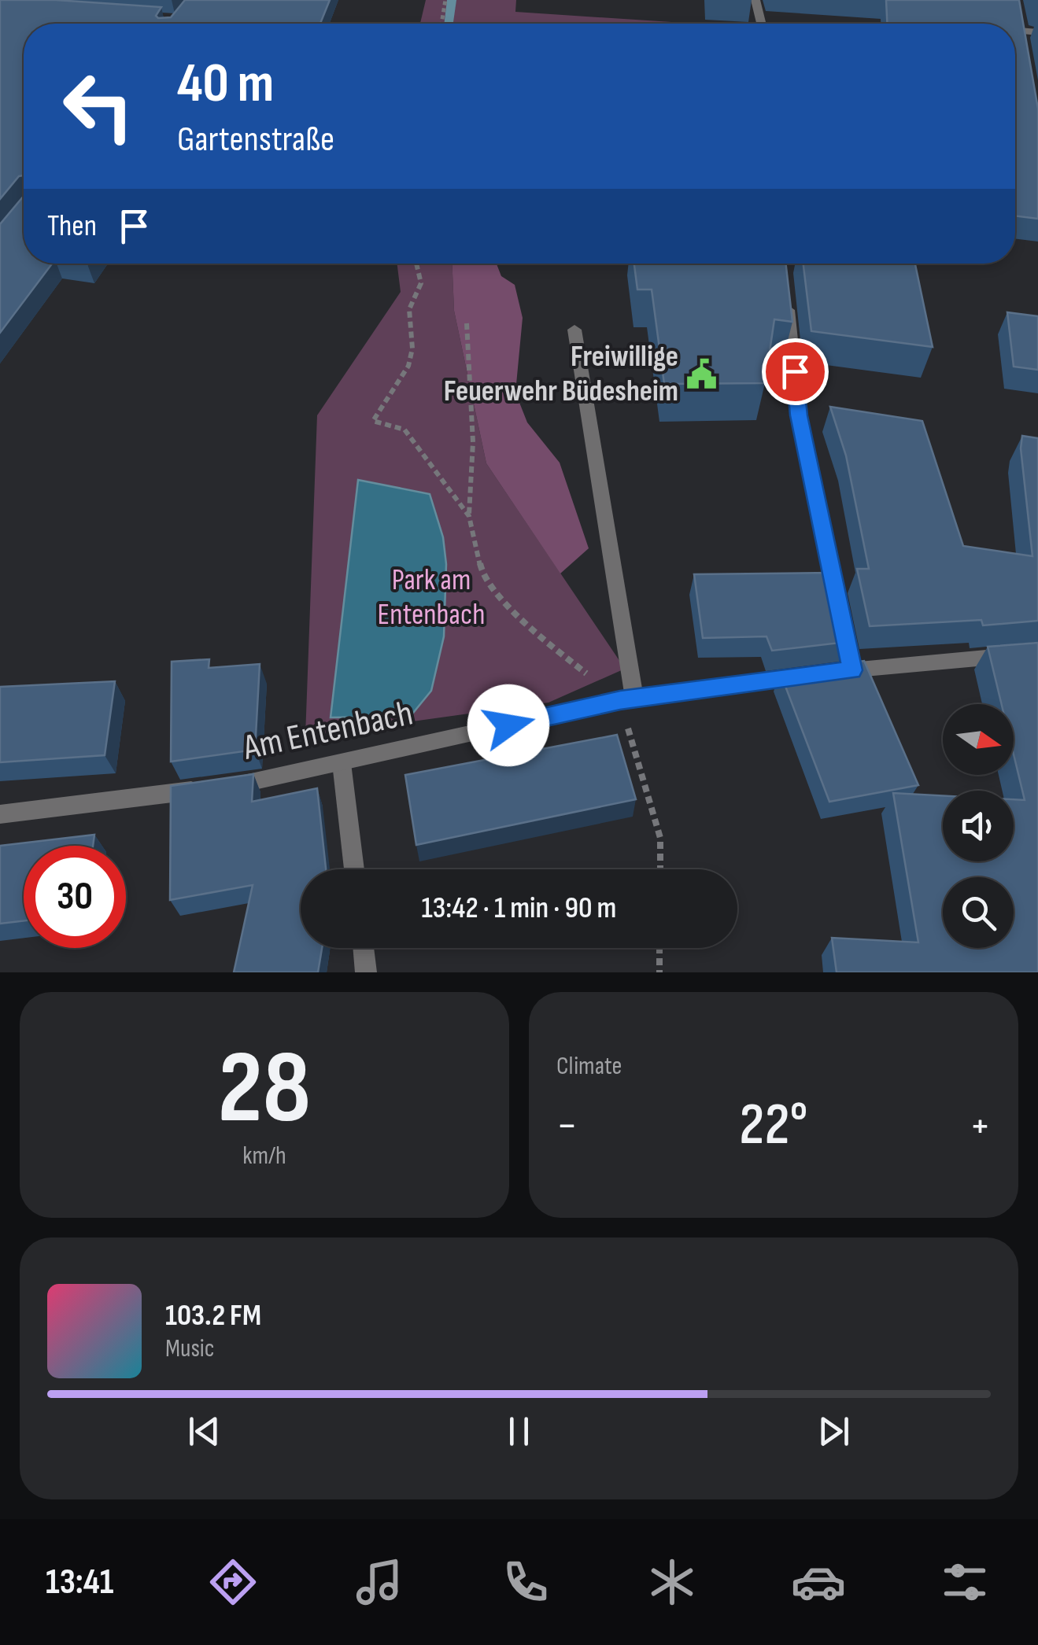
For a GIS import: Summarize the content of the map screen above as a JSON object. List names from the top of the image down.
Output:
{
  "streets": {
    "street": ["Am Entenbach"]
  },
  "parks": ["Park am Entenbach"],
  "places": {
    "public building": ["Freiwillige Feuerwehr Büdesheim"]
  },
  "north": "right",
  "page": {
    "turn": ["40 m", "Gartenstraße"],
    "then": "Then",
    "limit": "30",
    "trip": "13:42 · 1 min · 90 m",
    "tile": [
      ["28", "km/h"],
      "Climate"
    ],
    "heat": ["−", "22°", "+"],
    "song": ["103.2 FM", "Music"],
    "tabs": "13:41"
  }
}
